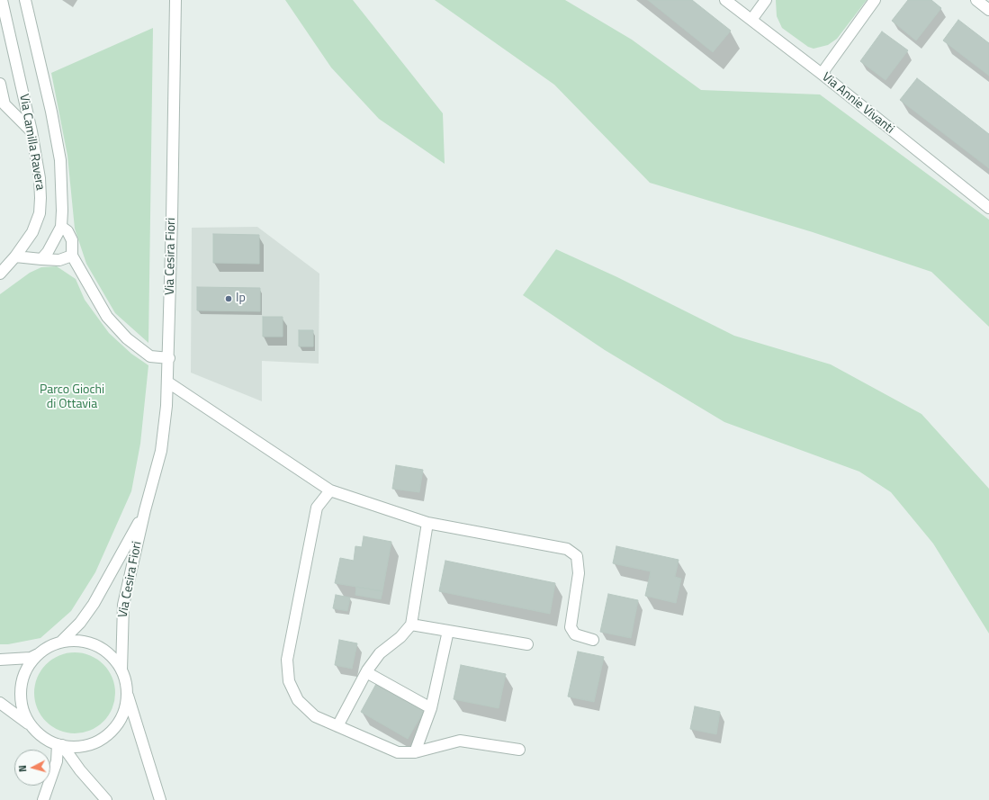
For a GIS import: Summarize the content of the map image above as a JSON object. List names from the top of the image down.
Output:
{
  "streets": {
    "street": ["Via Annie Vivanti", "Via Camilla Ravera", "Via Cesira Fiori"]
  },
  "parks": ["Parco Giochi di Ottavia"],
  "places": ["Ip"],
  "north": "left"
}
